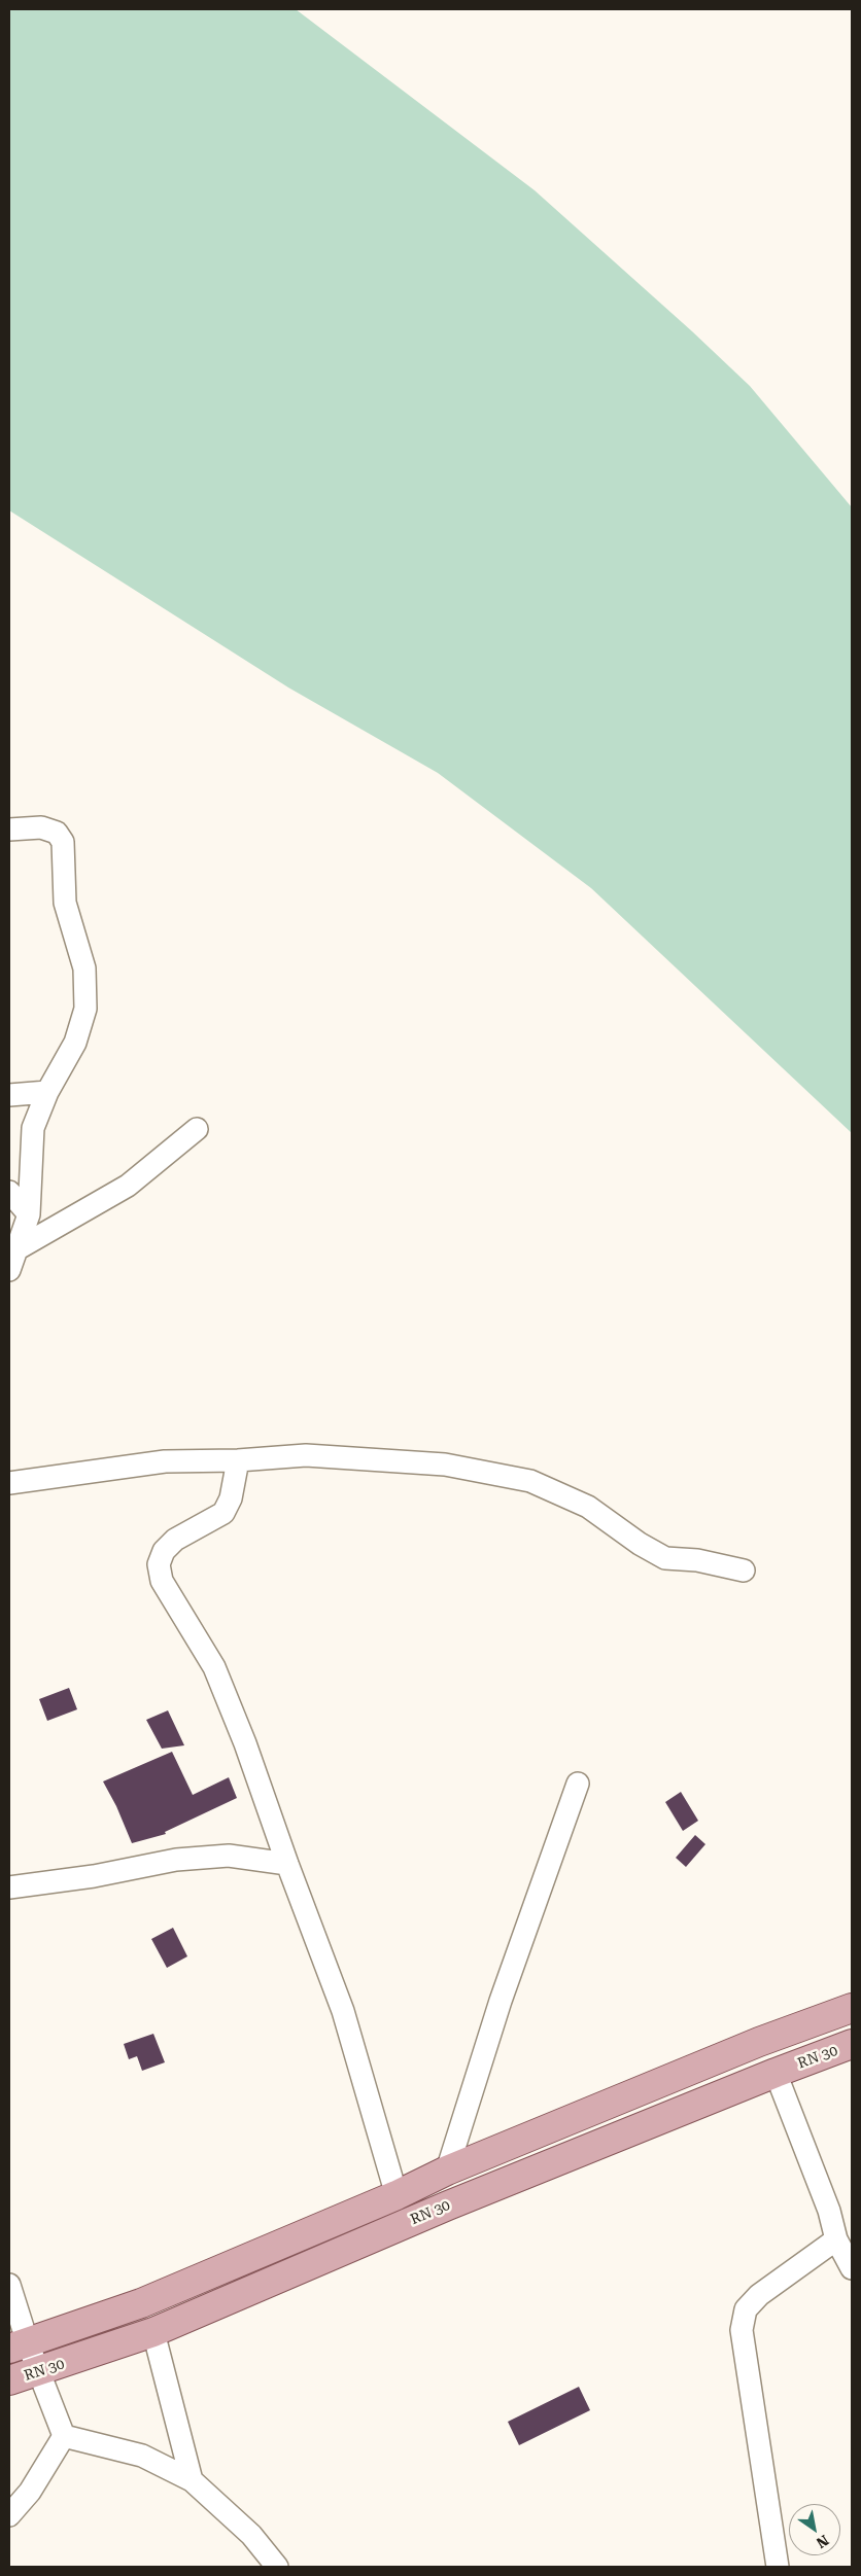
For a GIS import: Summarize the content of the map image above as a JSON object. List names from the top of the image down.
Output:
{
  "streets": {
    "main road": ["RN 30"]
  },
  "north": "bottom right"
}
